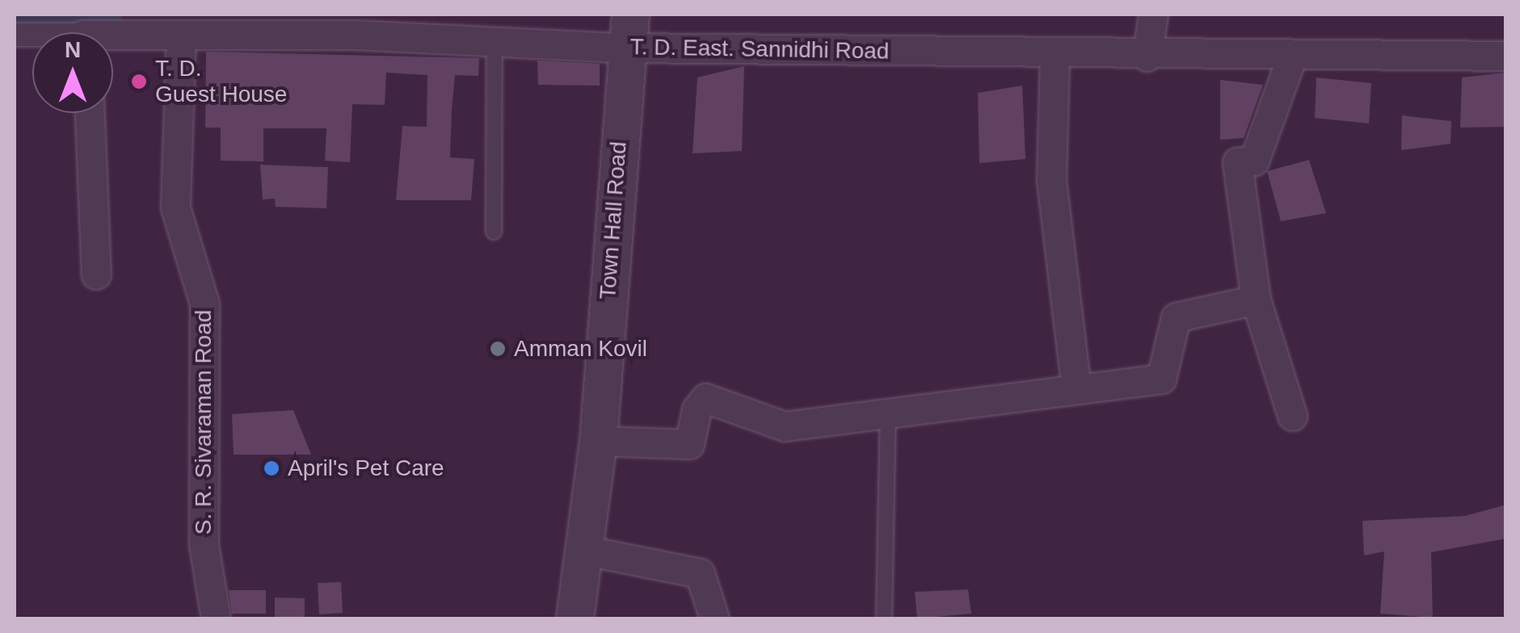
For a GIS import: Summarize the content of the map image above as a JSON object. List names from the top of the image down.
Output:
{
  "streets": {
    "street": ["T. D. East. Sannidhi Road", "Town Hall Road", "S. R. Sivaraman Road"]
  },
  "crossings": [
    ["T. D. East. Sannidhi Road", "Town Hall Road"],
    ["T. D. East. Sannidhi Road", "S. R. Sivaraman Road"]
  ],
  "places": ["T. D. Guest House", "Amman Kovil", "April's Pet Care"],
  "north": "top"
}
